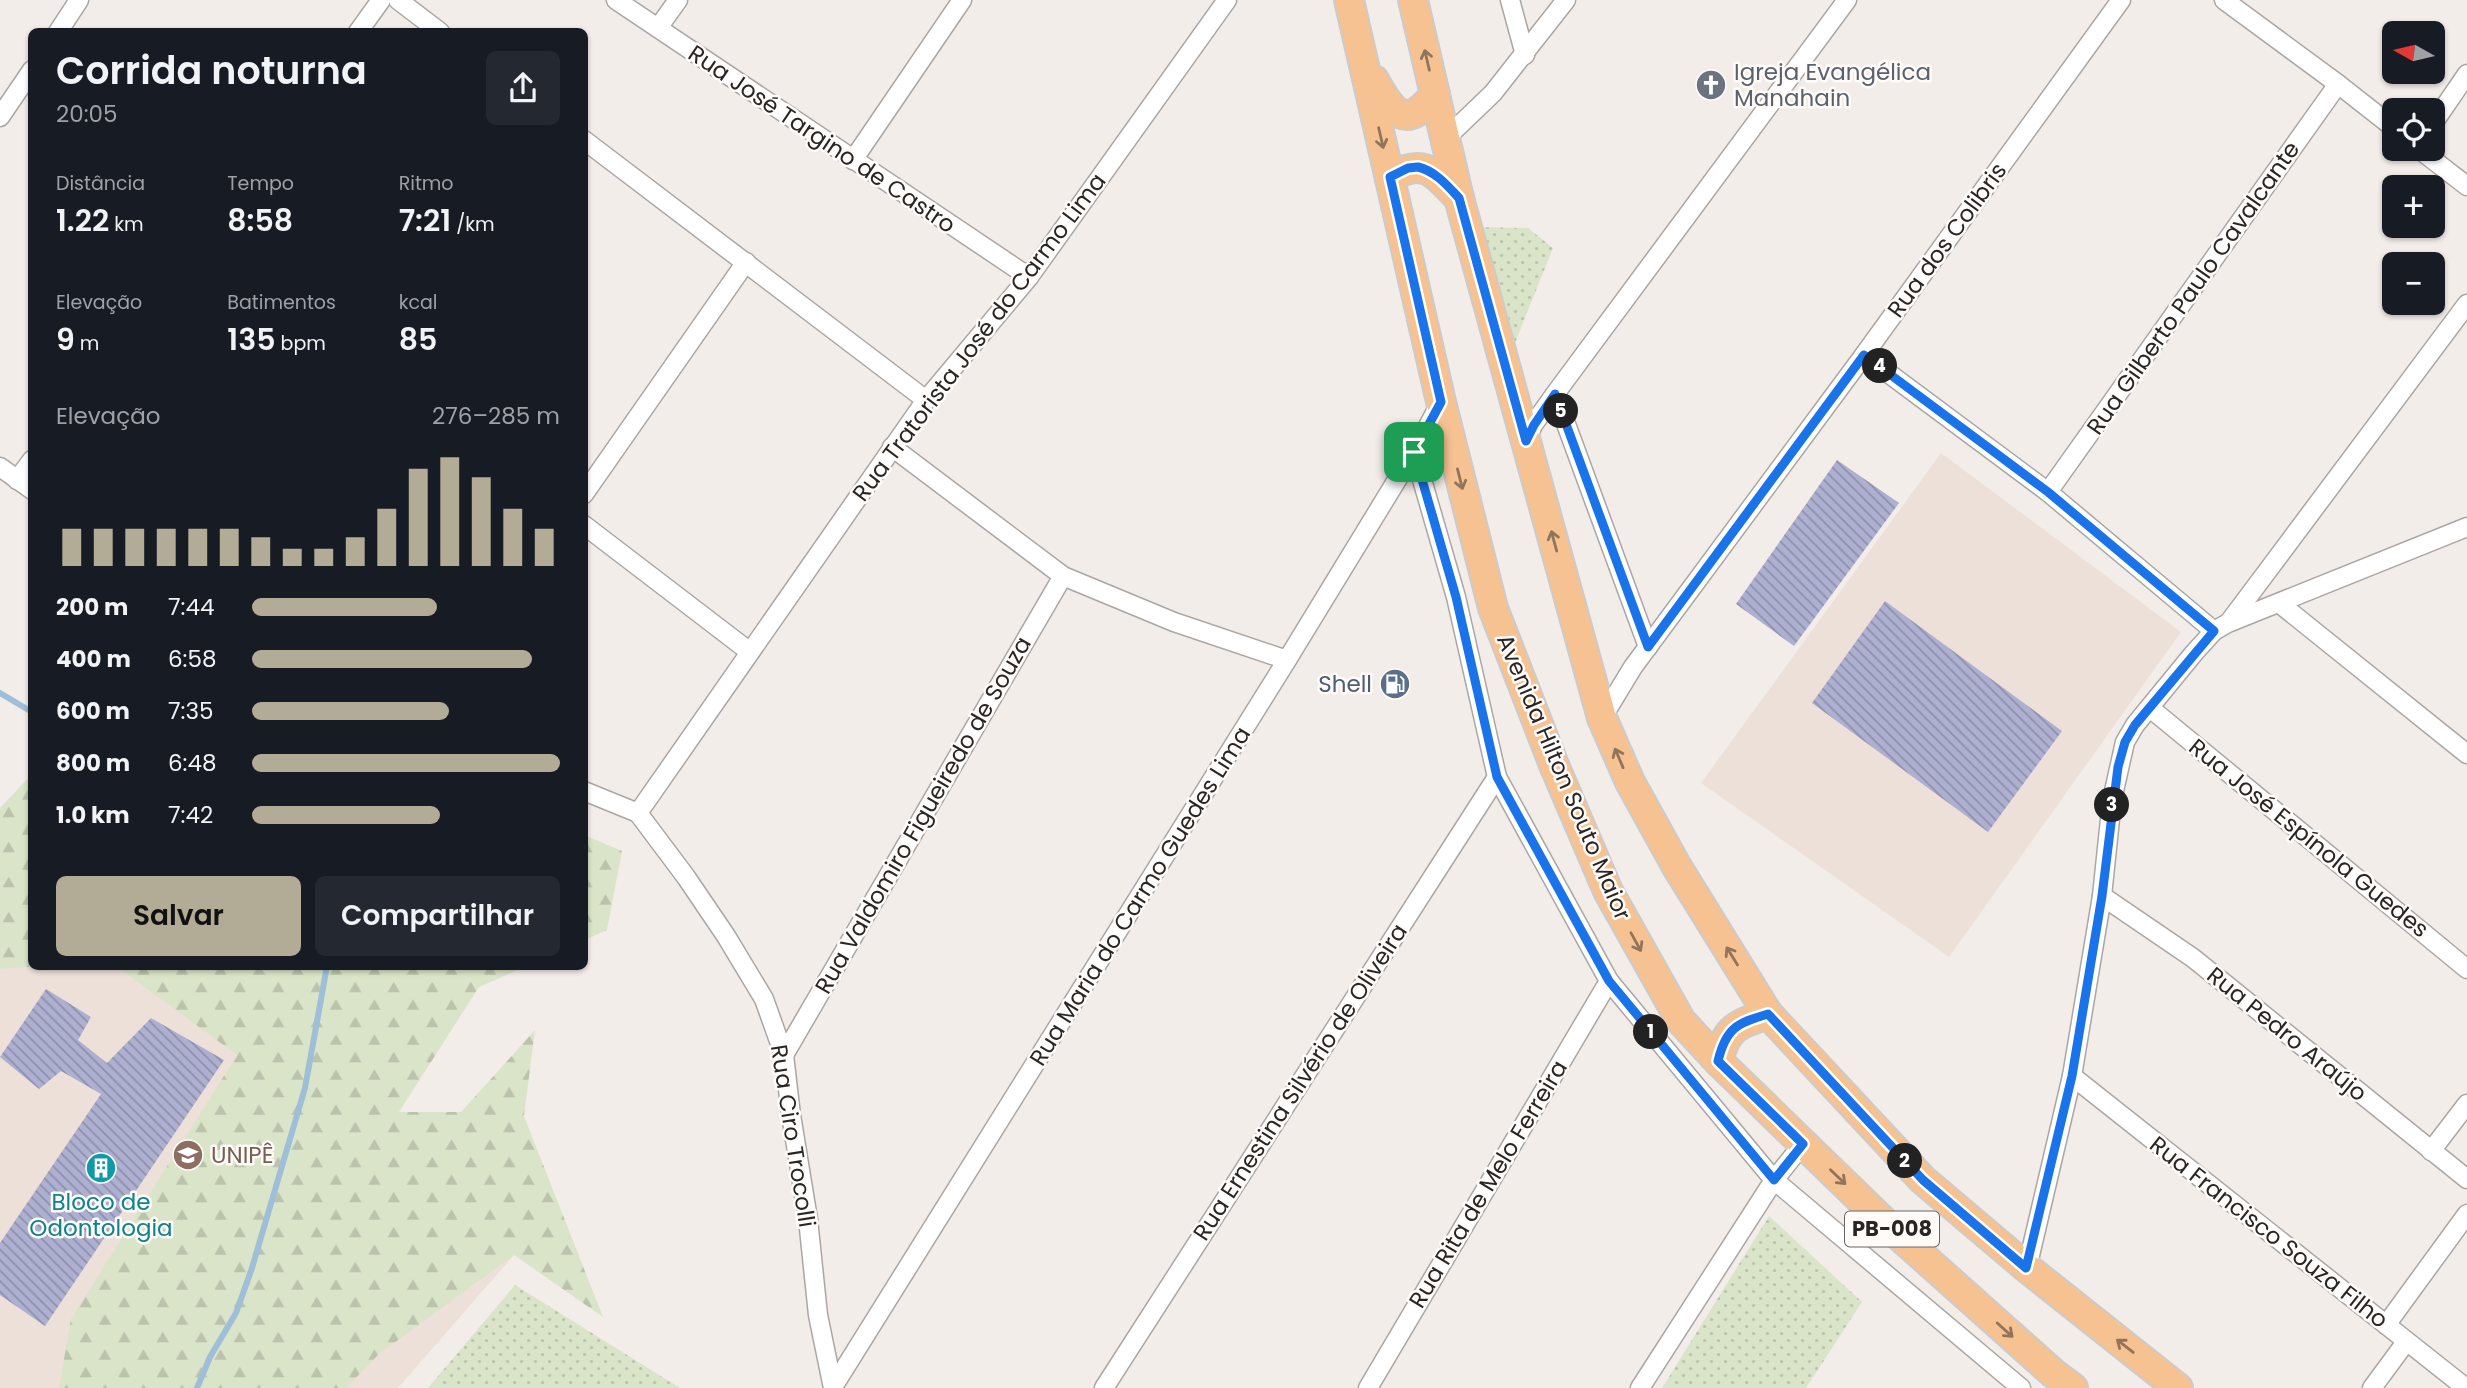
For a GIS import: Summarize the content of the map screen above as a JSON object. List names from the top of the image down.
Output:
{
  "streets": {
    "main road": ["Avenida Hilton Souto Maior", "PB-008"],
    "street": [
      "Rua José Targino de Castro",
      "Rua dos Colibris",
      "Rua Gilberto Paulo Cavalcante",
      "Rua Tratorista José do Carmo Lima",
      "Rua Valdomiro Figueiredo de Souza",
      "Rua José Espínola Guedes",
      "Rua Maria do Carmo Guedes Lima",
      "Rua Pedro Araújo",
      "Rua Ernestina Silvério de Oliveira",
      "Rua Ciro Trocolli",
      "Rua Rita de Melo Ferreira",
      "Rua Francisco Souza Filho"
    ]
  },
  "crossings": [
    ["Rua José Targino de Castro", "Rua Tratorista José do Carmo Lima"],
    ["Rua dos Colibris", "PB-008"],
    ["Rua Tratorista José do Carmo Lima", "Rua Ciro Trocolli"],
    ["Avenida Hilton Souto Maior", "Rua Maria do Carmo Guedes Lima"],
    ["Avenida Hilton Souto Maior", "Rua Ernestina Silvério de Oliveira"],
    ["Avenida Hilton Souto Maior", "Rua Rita de Melo Ferreira"],
    ["Rua Valdomiro Figueiredo de Souza", "Rua Ciro Trocolli"],
    ["Rua Maria do Carmo Guedes Lima", "Rua Ciro Trocolli"]
  ],
  "places": {
    "church": ["Igreja Evangélica Manahain"],
    "fuel station": ["Shell"],
    "school or university": ["UNIPÊ"],
    "building": ["Bloco de Odontologia"]
  },
  "north": "left",
  "page": {
    "map_buttons": ["+", "−"],
    "heading": ["Corrida noturna", "20:05"],
    "stats": [
      ["Distância", "1.22 km"],
      ["Tempo", "8:58"],
      ["Ritmo", "7:21 /km"],
      ["Elevação", "9 m"],
      ["Batimentos", "135 bpm"],
      ["kcal", "85"]
    ],
    "pins": [
      "4",
      "5",
      "3",
      "1",
      "2"
    ],
    "chart": ["Elevação", "276–285 m"],
    "list": [
      {
        "name": "200 m",
        "note": "7:44"
      },
      {
        "name": "400 m",
        "note": "6:58"
      },
      {
        "name": "600 m",
        "note": "7:35"
      },
      {
        "name": "800 m",
        "note": "6:48"
      },
      {
        "name": "1.0 km",
        "note": "7:42"
      }
    ],
    "buttons": ["Salvar", "Compartilhar"]
  }
}
